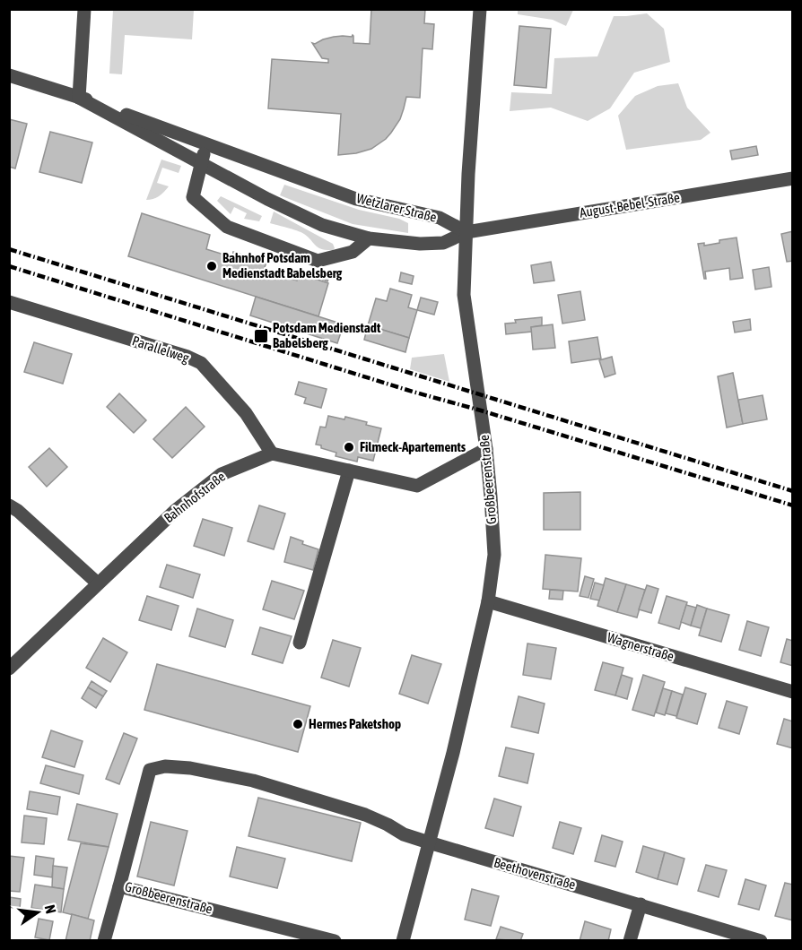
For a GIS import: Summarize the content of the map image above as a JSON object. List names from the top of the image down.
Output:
{
  "streets": {
    "street": [
      "August-Bebel-Straße",
      "Wetzlarer Straße",
      "Parallelweg",
      "Großbeerenstraße",
      "Bahnhofstraße",
      "Wagnerstraße",
      "Beethovenstraße"
    ]
  },
  "crossings": [
    ["August-Bebel-Straße", "Wetzlarer Straße"],
    ["August-Bebel-Straße", "Großbeerenstraße"],
    ["Wetzlarer Straße", "Großbeerenstraße"],
    ["Parallelweg", "Bahnhofstraße"],
    ["Großbeerenstraße", "Wagnerstraße"],
    ["Großbeerenstraße", "Beethovenstraße"]
  ],
  "places": {
    "other": ["Bahnhof Potsdam Medienstadt Babelsberg", "Filmeck-Apartements", "Hermes Paketshop"],
    "transit": ["Potsdam Medienstadt Babelsberg"]
  },
  "north": "right"
}
